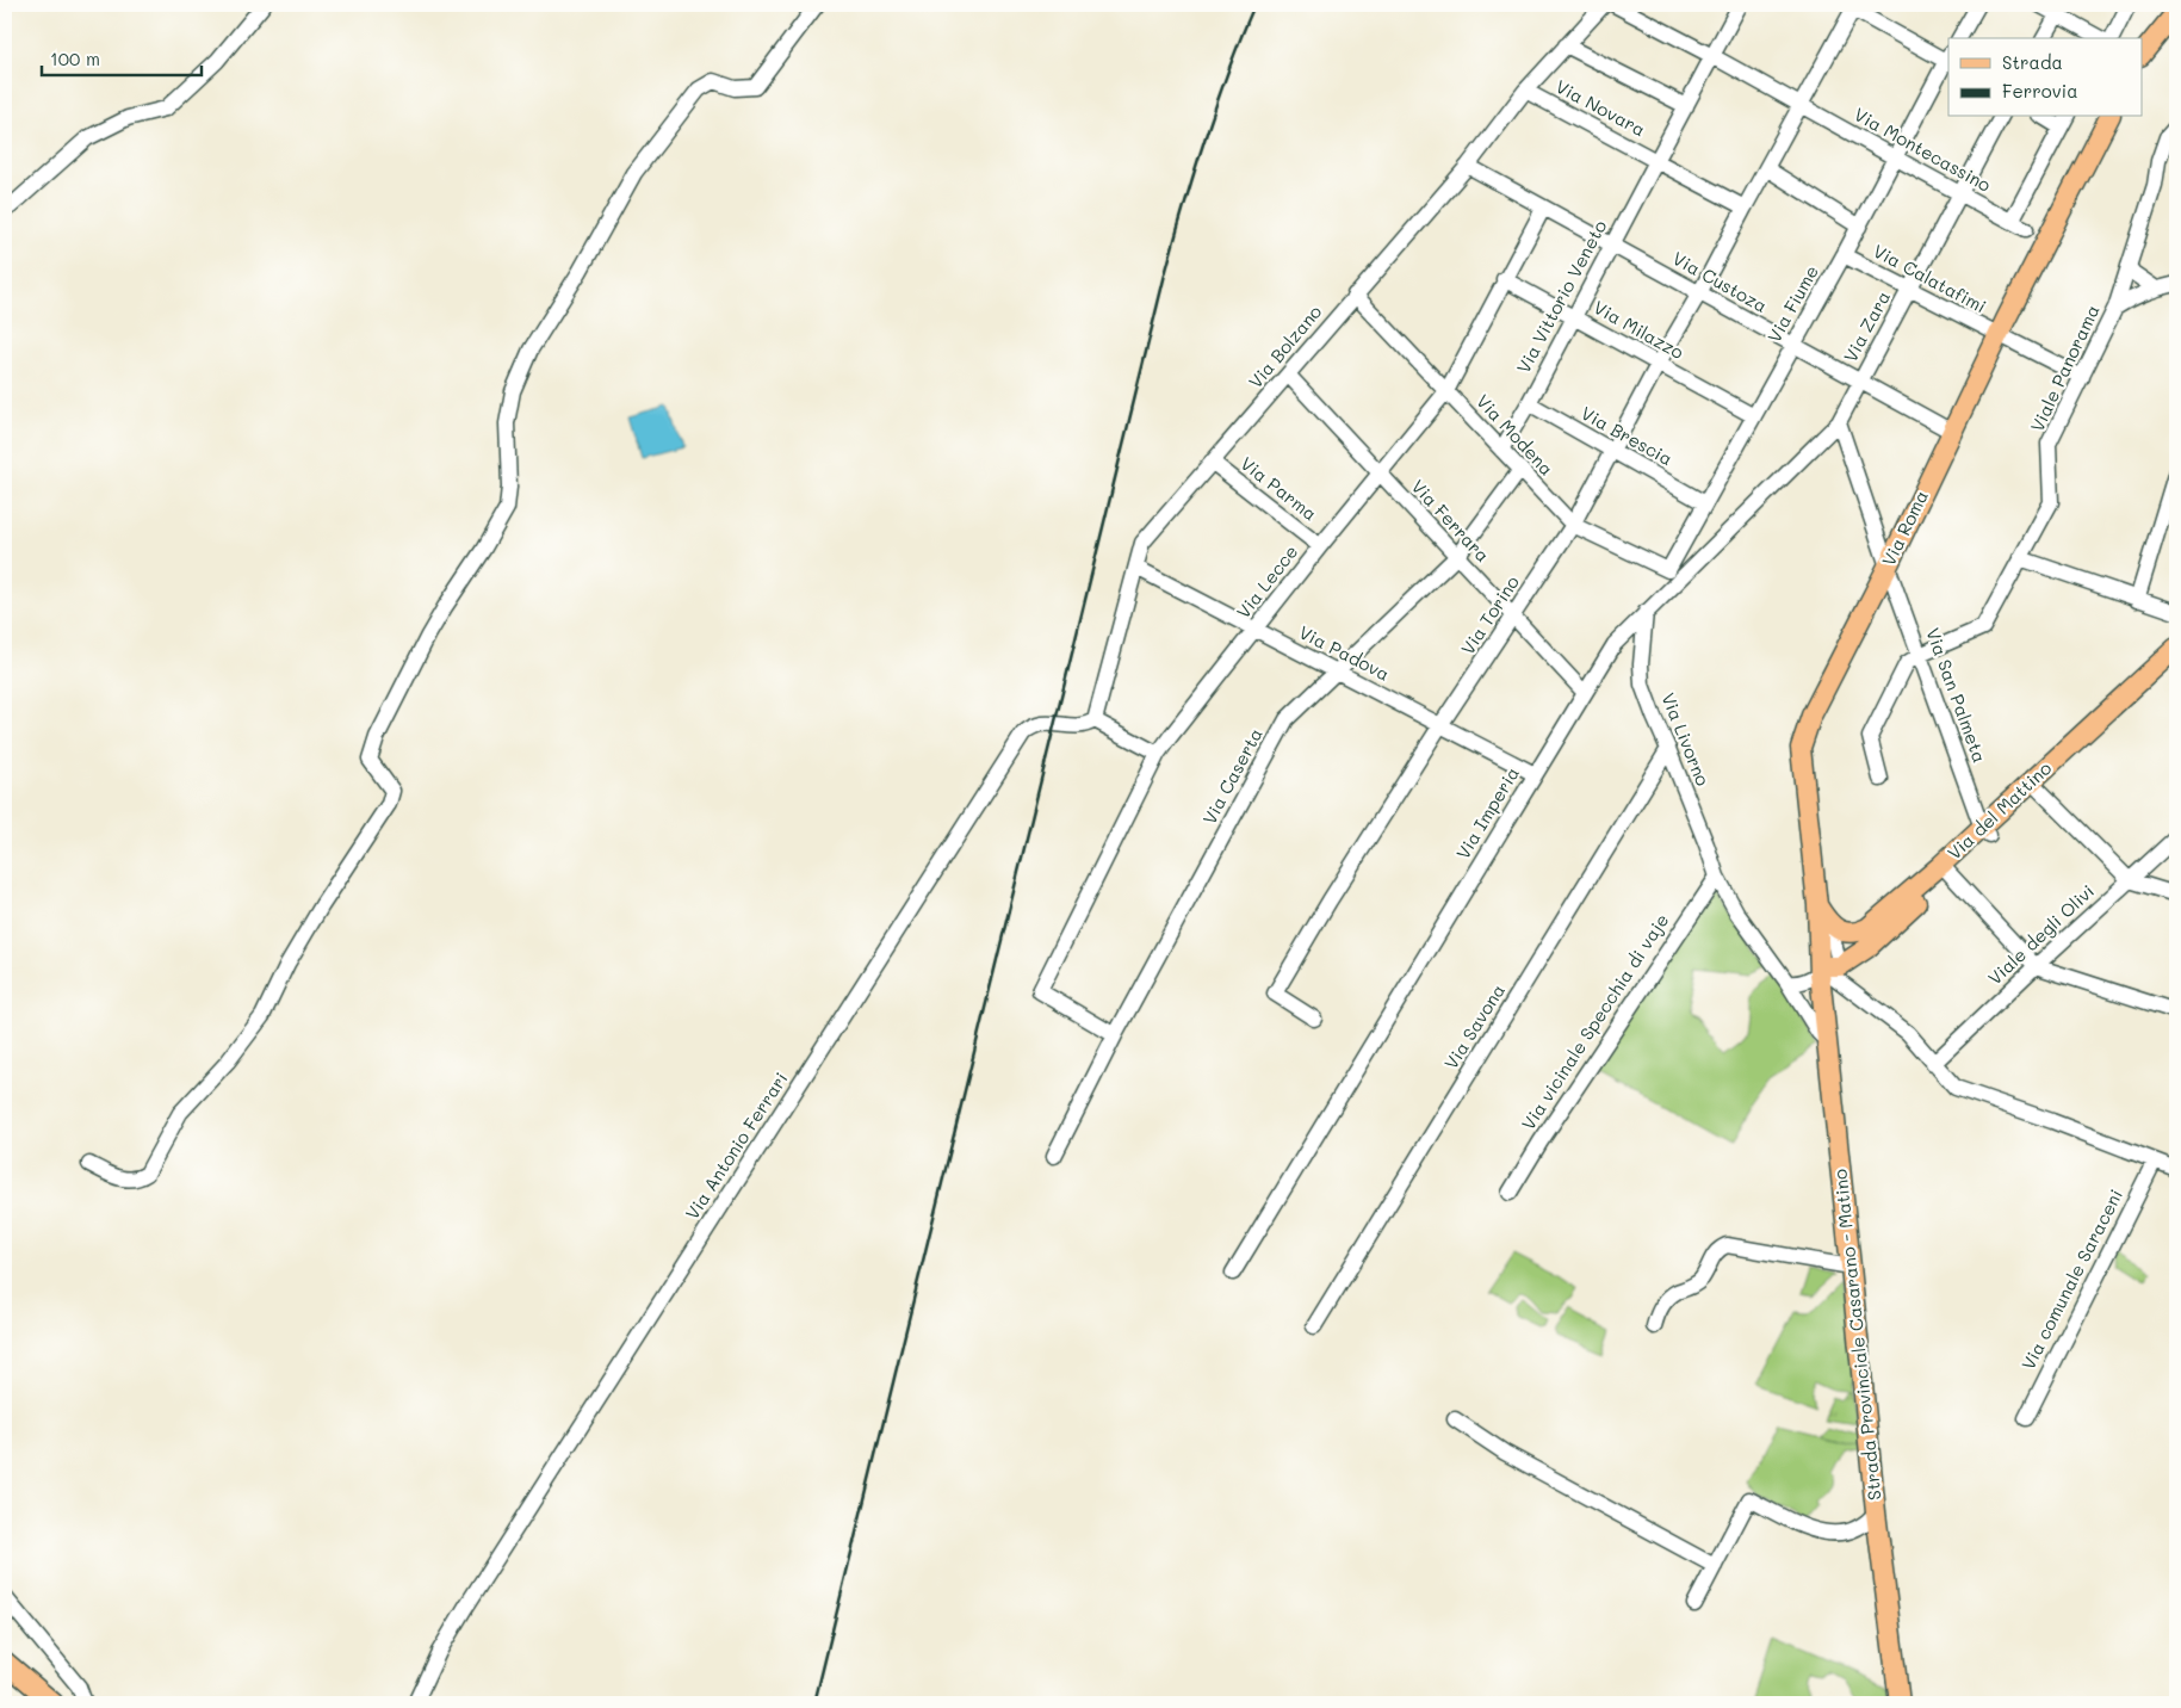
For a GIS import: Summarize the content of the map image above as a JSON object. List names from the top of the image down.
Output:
{
  "streets": {
    "main road": ["Via Roma", "Via del Mattino", "Strada Provinciale Casarano - Matino"],
    "street": [
      "Via Novara",
      "Via Montecassino",
      "Via Calatafimi",
      "Via Custoza",
      "Via Vittorio Veneto",
      "Via Fiume",
      "Via Zara",
      "Via Milazzo",
      "Via Bolzano",
      "Viale Panorama",
      "Via Modena",
      "Via Brescia",
      "Via Parma",
      "Via Ferrara",
      "Via Lecce",
      "Via Torino",
      "Via Padova",
      "Via San Palmeta",
      "Via Livorno",
      "Via Caserta",
      "Via Imperia",
      "Viale degli Olivi",
      "Via vicinale Specchia di vaje",
      "Via Savona",
      "Via Antonio Ferrari",
      "Via comunale Saraceni"
    ]
  },
  "crossings": [
    ["Via Novara", "Via Vittorio Veneto"],
    ["Via Novara", "Via Bolzano"],
    ["Via Novara", "Via Torino"],
    ["Via Montecassino", "Via Vittorio Veneto"],
    ["Via Montecassino", "Via Fiume"],
    ["Via Montecassino", "Via Zara"],
    ["Via Montecassino", "Via Torino"],
    ["Via Calatafimi", "Via Fiume"],
    ["Via Calatafimi", "Via Zara"],
    ["Via Calatafimi", "Viale Panorama"],
    ["Via Calatafimi", "Via Roma"],
    ["Via Custoza", "Via Vittorio Veneto"],
    ["Via Custoza", "Via Fiume"],
    ["Via Custoza", "Via Zara"],
    ["Via Custoza", "Via Bolzano"],
    ["Via Custoza", "Via Roma"],
    ["Via Custoza", "Via Lecce"],
    ["Via Custoza", "Via Torino"],
    ["Via Vittorio Veneto", "Via Milazzo"],
    ["Via Vittorio Veneto", "Via Modena"],
    ["Via Vittorio Veneto", "Via Brescia"],
    ["Via Fiume", "Via Milazzo"],
    ["Via Fiume", "Via Modena"],
    ["Via Fiume", "Via Brescia"],
    ["Via Zara", "Via Imperia"],
    ["Via Milazzo", "Via Lecce"],
    ["Via Milazzo", "Via Torino"],
    ["Via Bolzano", "Via Modena"],
    ["Via Bolzano", "Via Parma"],
    ["Via Bolzano", "Via Ferrara"],
    ["Via Bolzano", "Via Padova"],
    ["Via Bolzano", "Via Antonio Ferrari"],
    ["Viale Panorama", "Via San Palmeta"],
    ["Via Modena", "Via Lecce"],
    ["Via Modena", "Via Torino"],
    ["Via Modena", "Via Caserta"],
    ["Via Brescia", "Via Torino"],
    ["Via Parma", "Via Lecce"],
    ["Via Ferrara", "Via Lecce"],
    ["Via Ferrara", "Via Torino"],
    ["Via Ferrara", "Via Caserta"],
    ["Via Ferrara", "Via Imperia"],
    ["Via Roma", "Via San Palmeta"],
    ["Via Roma", "Strada Provinciale Casarano - Matino"],
    ["Via Lecce", "Via Padova"],
    ["Via Lecce", "Via Caserta"],
    ["Via Torino", "Via Padova"],
    ["Via Padova", "Via Caserta"],
    ["Via Padova", "Via Imperia"],
    ["Via San Palmeta", "Via del Mattino"],
    ["Via Livorno", "Via Imperia"],
    ["Via Livorno", "Via vicinale Specchia di vaje"],
    ["Via Livorno", "Via Savona"],
    ["Via Livorno", "Strada Provinciale Casarano - Matino"]
  ],
  "legend": ["Strada", "Ferrovia"],
  "scale_bar": "100 m"
}
